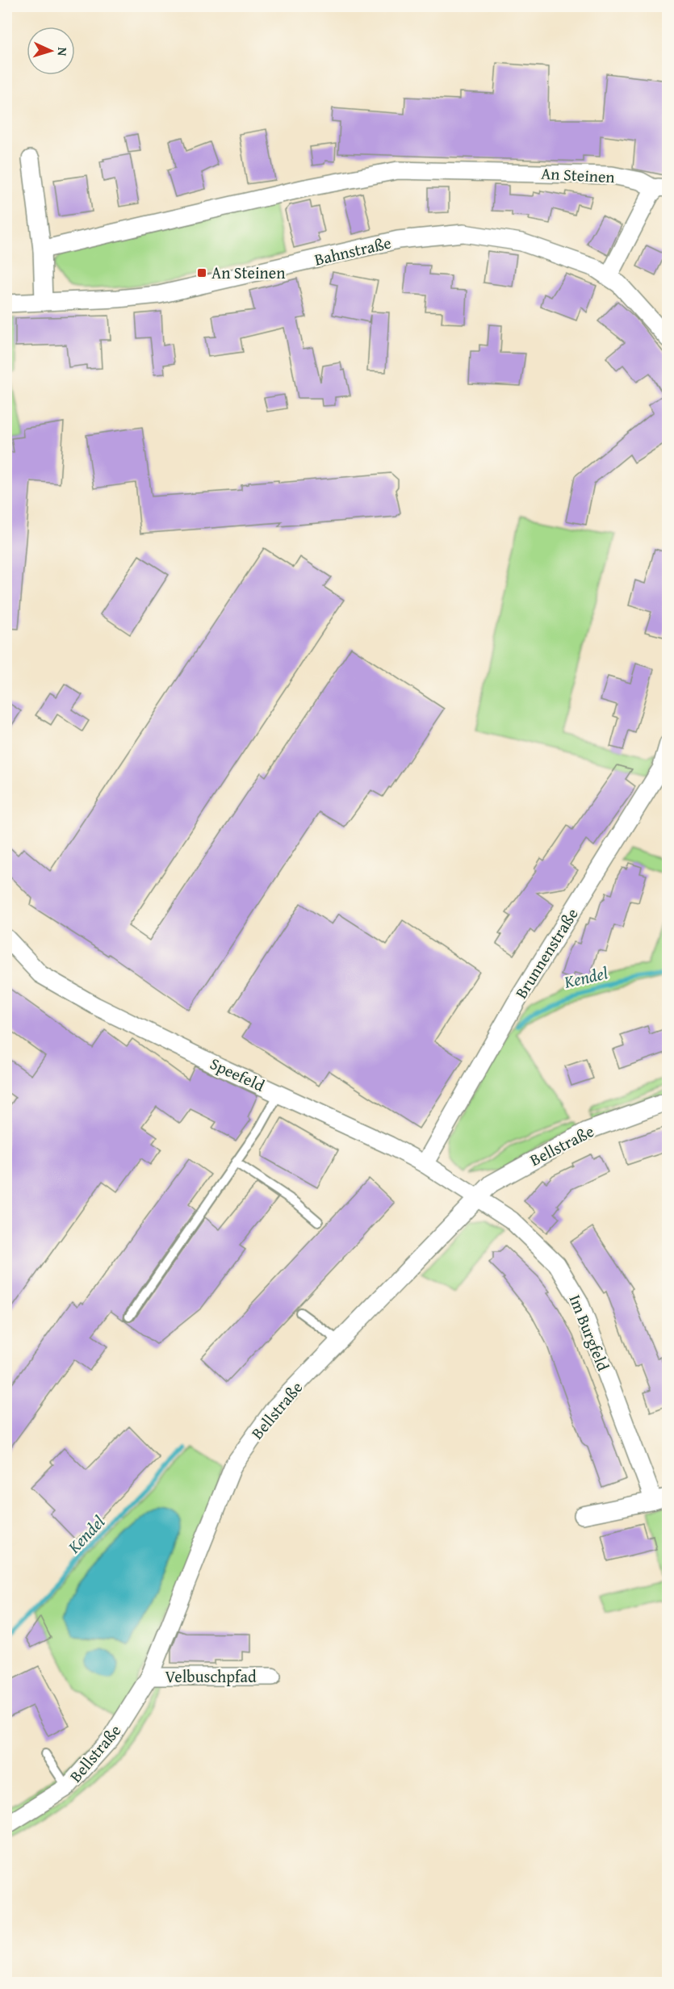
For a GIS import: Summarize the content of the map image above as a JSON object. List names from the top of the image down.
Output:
{
  "streets": {
    "street": [
      "An Steinen",
      "Bahnstraße",
      "Brunnenstraße",
      "Speefeld",
      "Bellstraße",
      "Im Burgfeld",
      "Velbuschpfad"
    ]
  },
  "crossings": [
    ["An Steinen", "Bahnstraße"],
    ["Brunnenstraße", "Speefeld"],
    ["Speefeld", "Bellstraße"],
    ["Speefeld", "Im Burgfeld"],
    ["Bellstraße", "Im Burgfeld"],
    ["Bellstraße", "Velbuschpfad"]
  ],
  "water": ["Kendel"],
  "places": {
    "transit": ["An Steinen"]
  },
  "north": "right"
}
